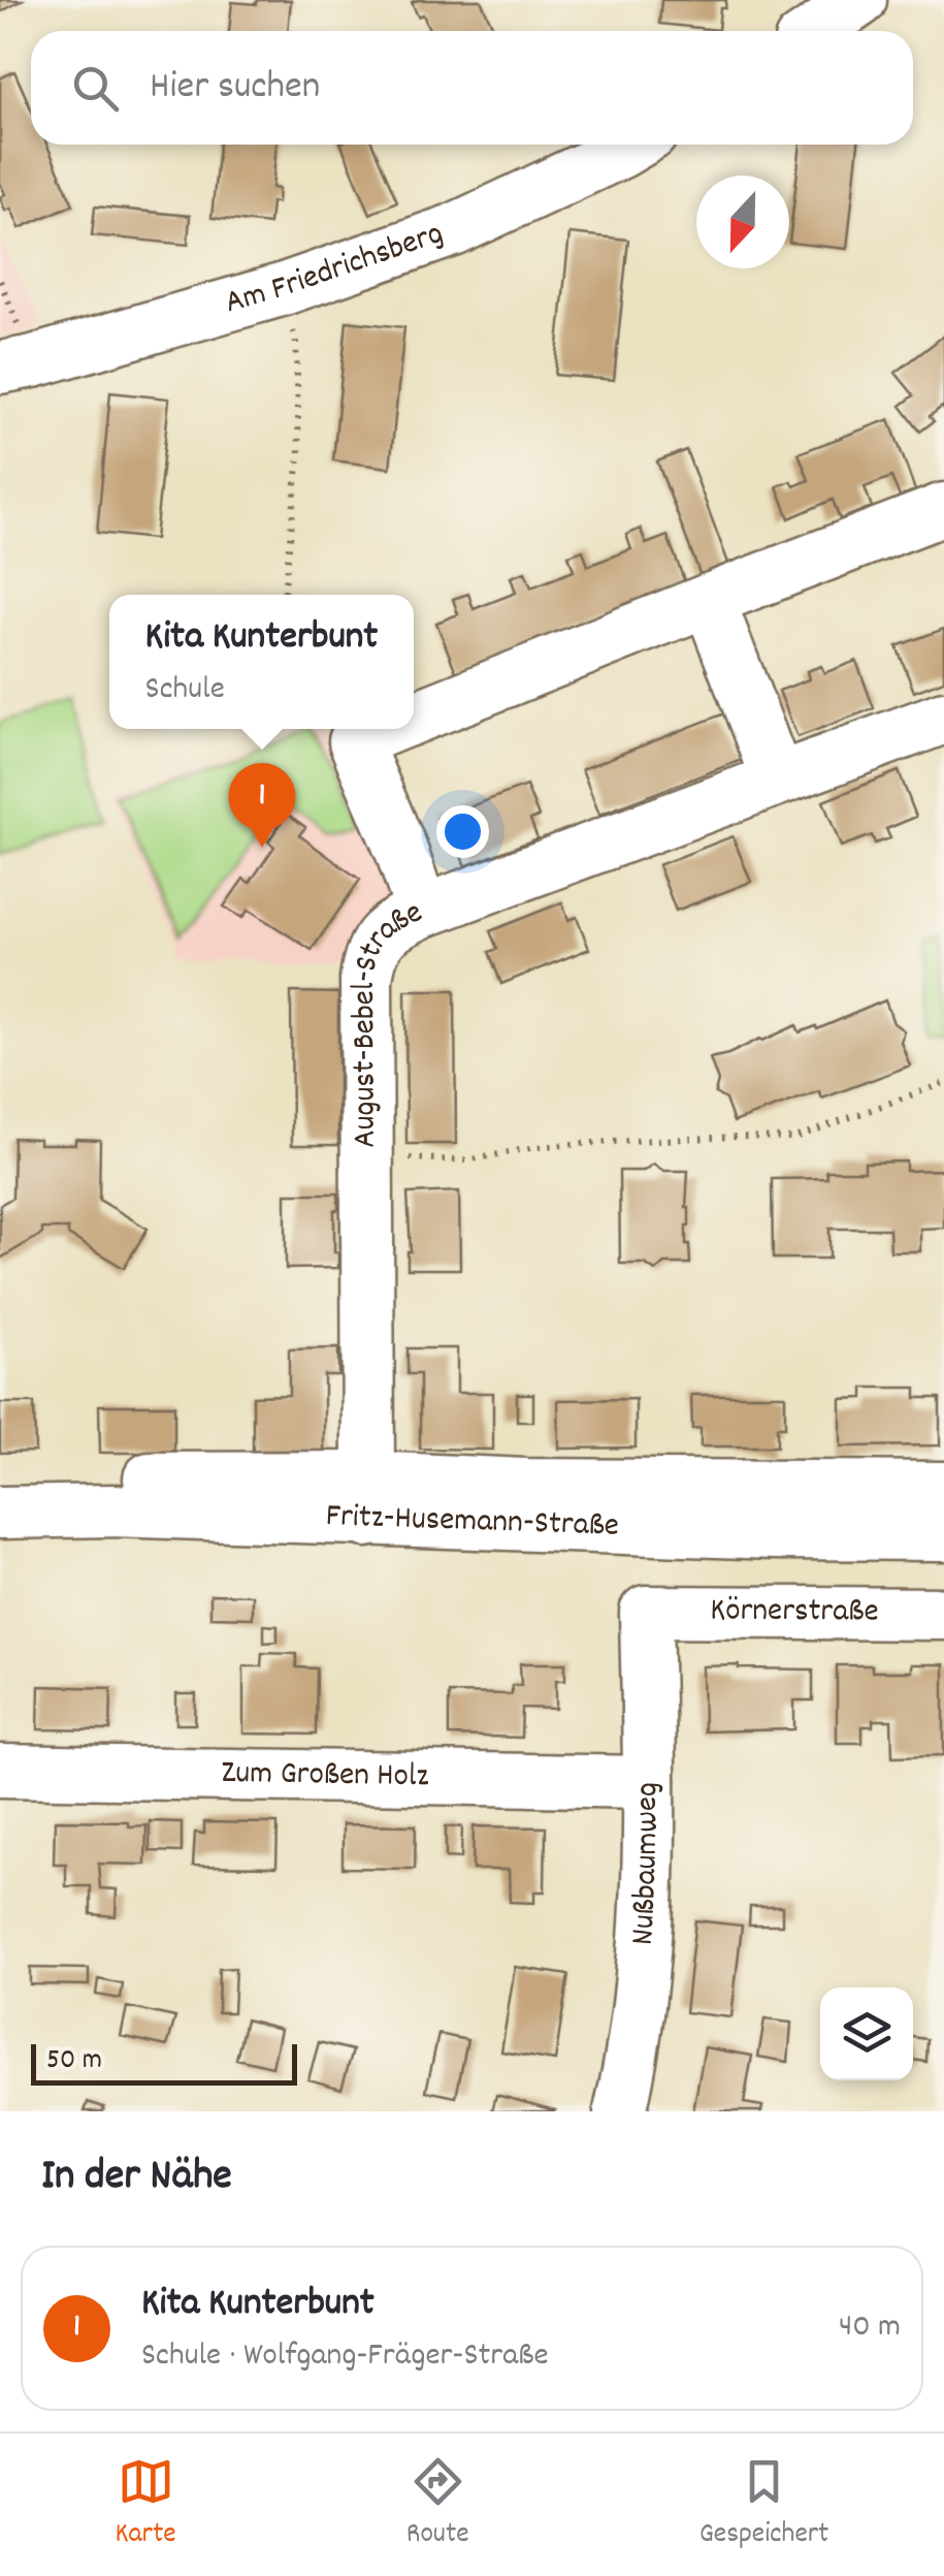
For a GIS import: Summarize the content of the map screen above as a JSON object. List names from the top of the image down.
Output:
{
  "streets": {
    "street": [
      "Am Friedrichsberg",
      "August-Bebel-Straße",
      "Fritz-Husemann-Straße",
      "Körnerstraße",
      "Zum Großen Holz",
      "Nußbaumweg"
    ]
  },
  "crossings": [
    ["August-Bebel-Straße", "Fritz-Husemann-Straße"],
    ["Körnerstraße", "Nußbaumweg"],
    ["Zum Großen Holz", "Nußbaumweg"]
  ],
  "scale_bar": "50 m",
  "north": "bottom",
  "page": {
    "search": "Hier suchen",
    "popup": ["Kita Kunterbunt", "Schule"],
    "pins": "1",
    "scale": "50 m",
    "heading": "In der Nähe",
    "list": [
      {
        "mark": "1",
        "name": "Kita Kunterbunt",
        "note": "Schule · Wolfgang-Fräger-Straße",
        "value": "40 m"
      }
    ],
    "nav": ["Karte", "Route", "Gespeichert"]
  }
}
